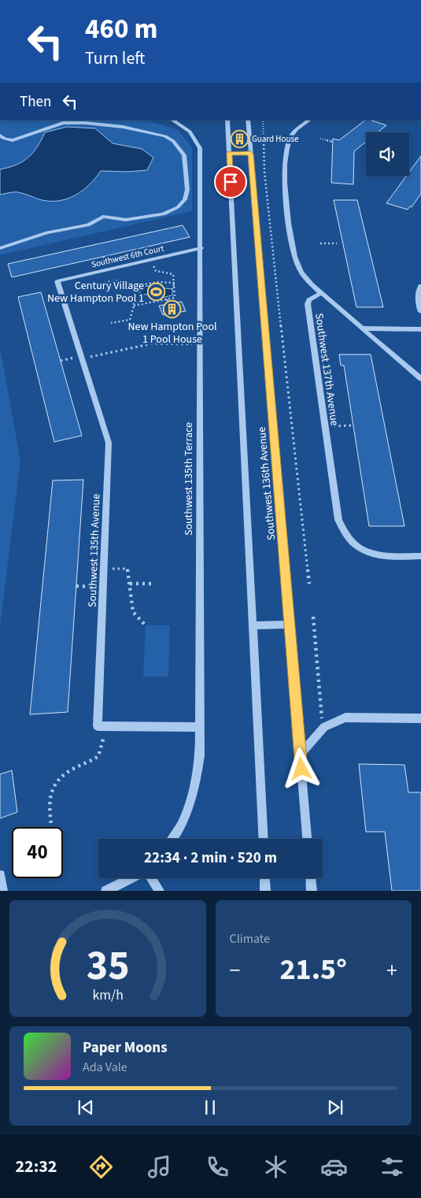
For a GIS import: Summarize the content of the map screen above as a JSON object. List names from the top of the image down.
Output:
{
  "streets": {
    "street": [
      "Southwest 6th Court",
      "Southwest 137th Avenue",
      "Southwest 135th Terrace",
      "Southwest 136th Avenue",
      "Southwest 135th Avenue"
    ]
  },
  "crossings": [
    ["Southwest 6th Court", "Southwest 135th Terrace"],
    ["Southwest 6th Court", "Southwest 135th Avenue"]
  ],
  "places": {
    "building": ["Guard House", "New Hampton Pool 1 Pool House"],
    "sports": ["Century Village New Hampton Pool 1"]
  },
  "page": {
    "turn": ["460 m", "Turn left"],
    "then": "Then",
    "limit": "40",
    "trip": "22:34 · 2 min · 520 m",
    "tile": "Climate",
    "heat": ["−", "21.5°", "+"],
    "song": ["Paper Moons", "Ada Vale"],
    "tabs": "22:32",
    "gauge": ["35", "km/h"]
  }
}
